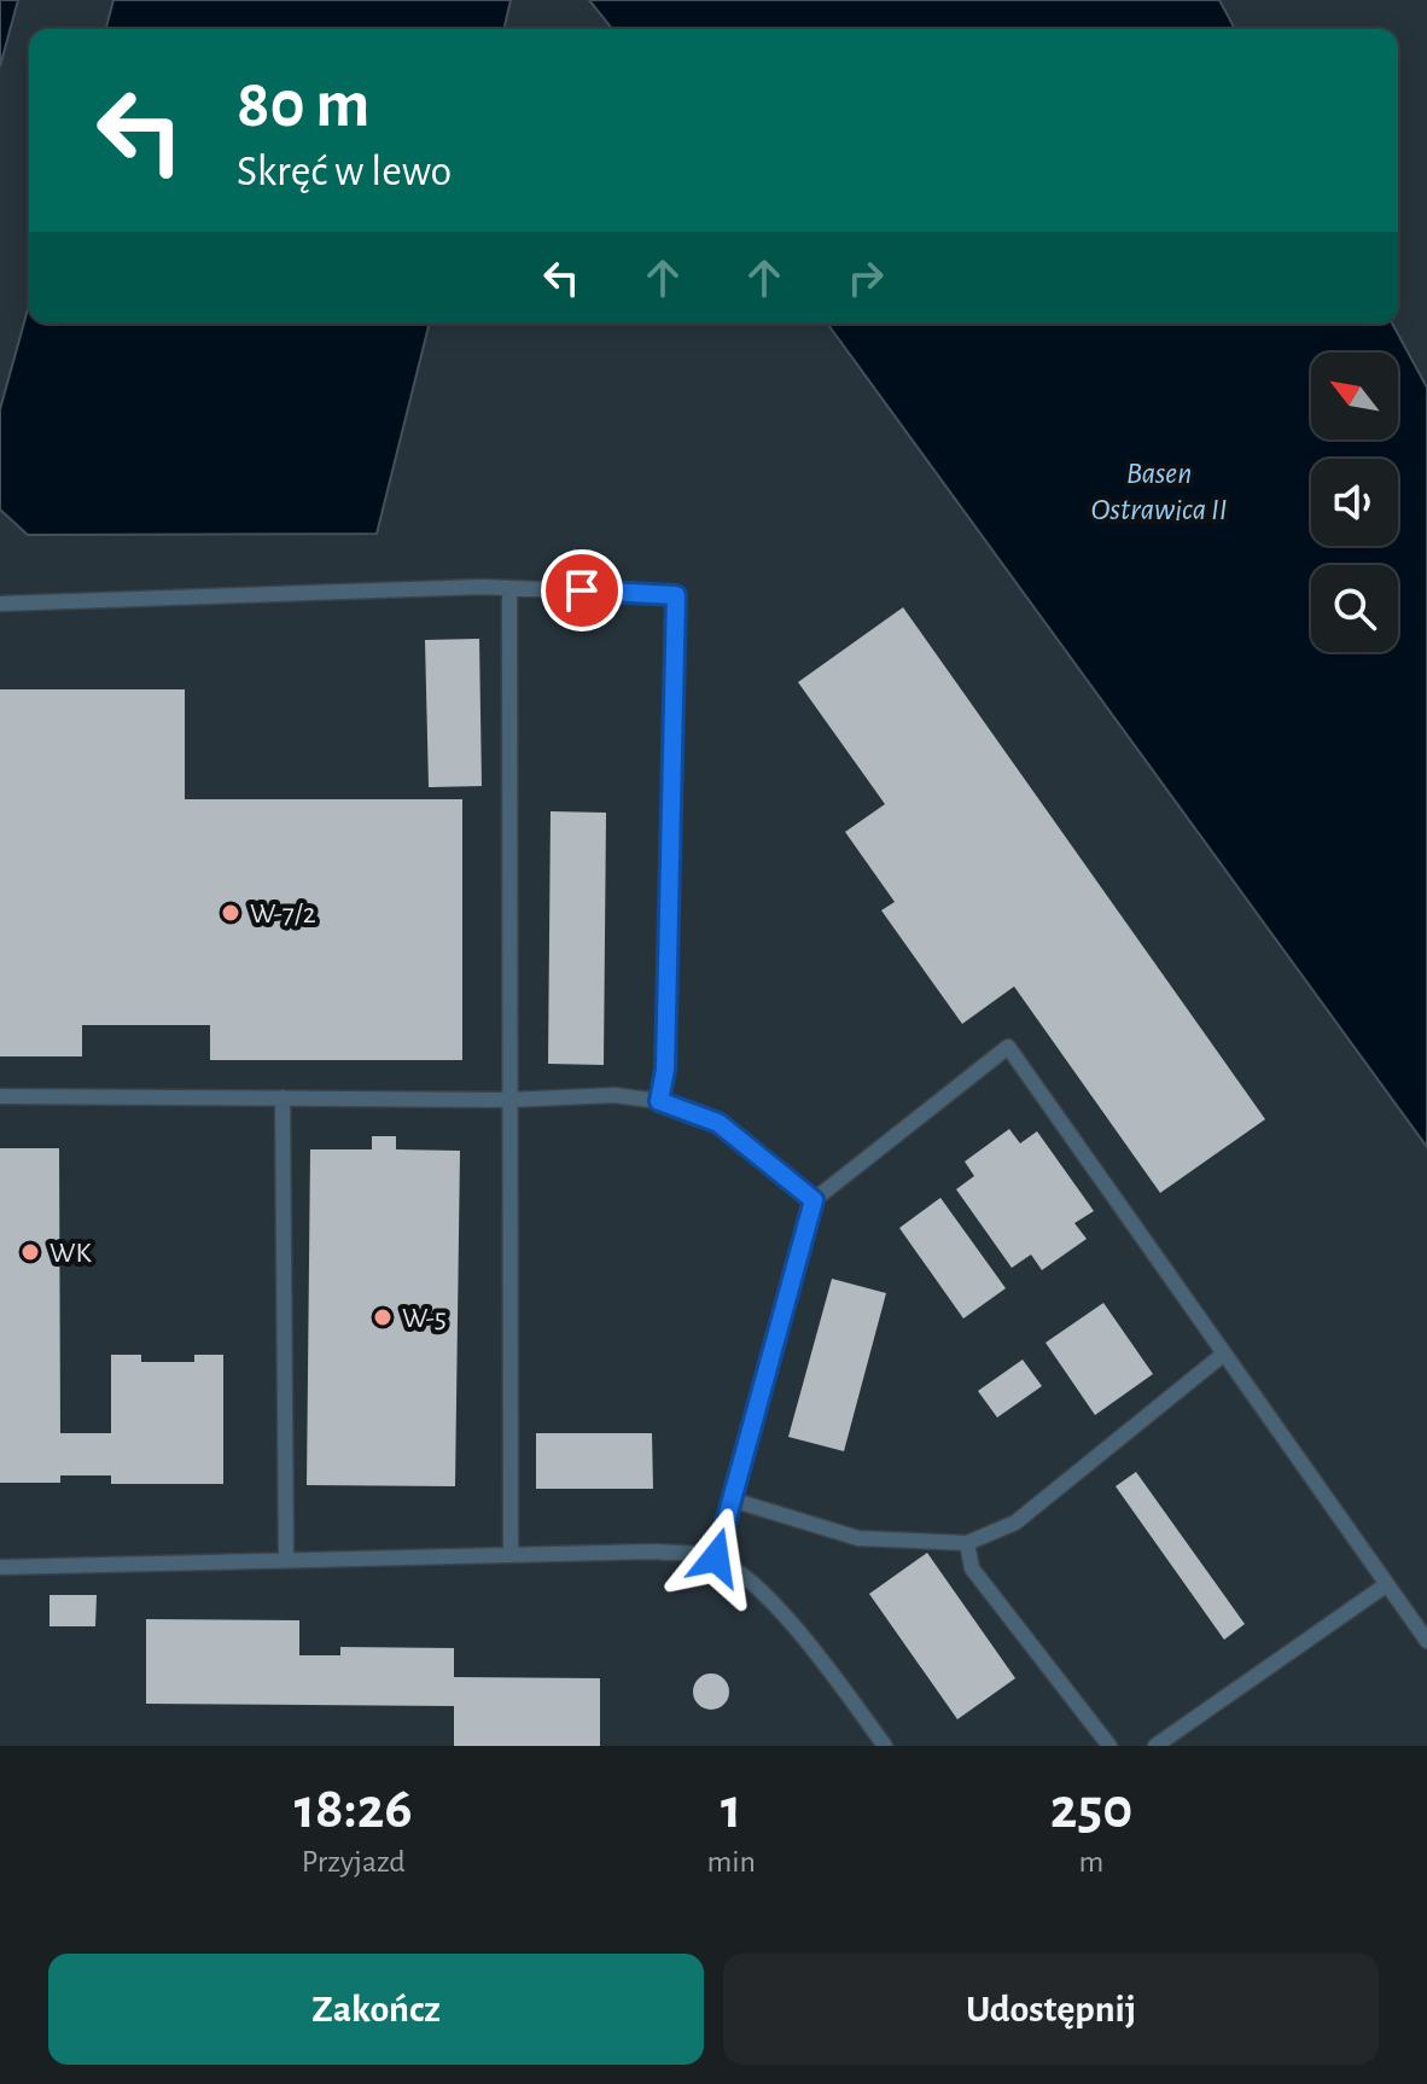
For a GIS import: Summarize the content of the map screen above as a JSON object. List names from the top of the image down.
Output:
{
  "water": ["Basen Ostrawica II"],
  "places": ["W-7/2", "WK", "W-5"],
  "north": "top left",
  "page": {
    "turn": ["80 m", "Skręć w lewo"],
    "eta": [
      "18:26",
      "Przyjazd",
      "1",
      "min",
      "250",
      "m"
    ],
    "buttons": ["Zakończ", "Udostępnij"]
  }
}
